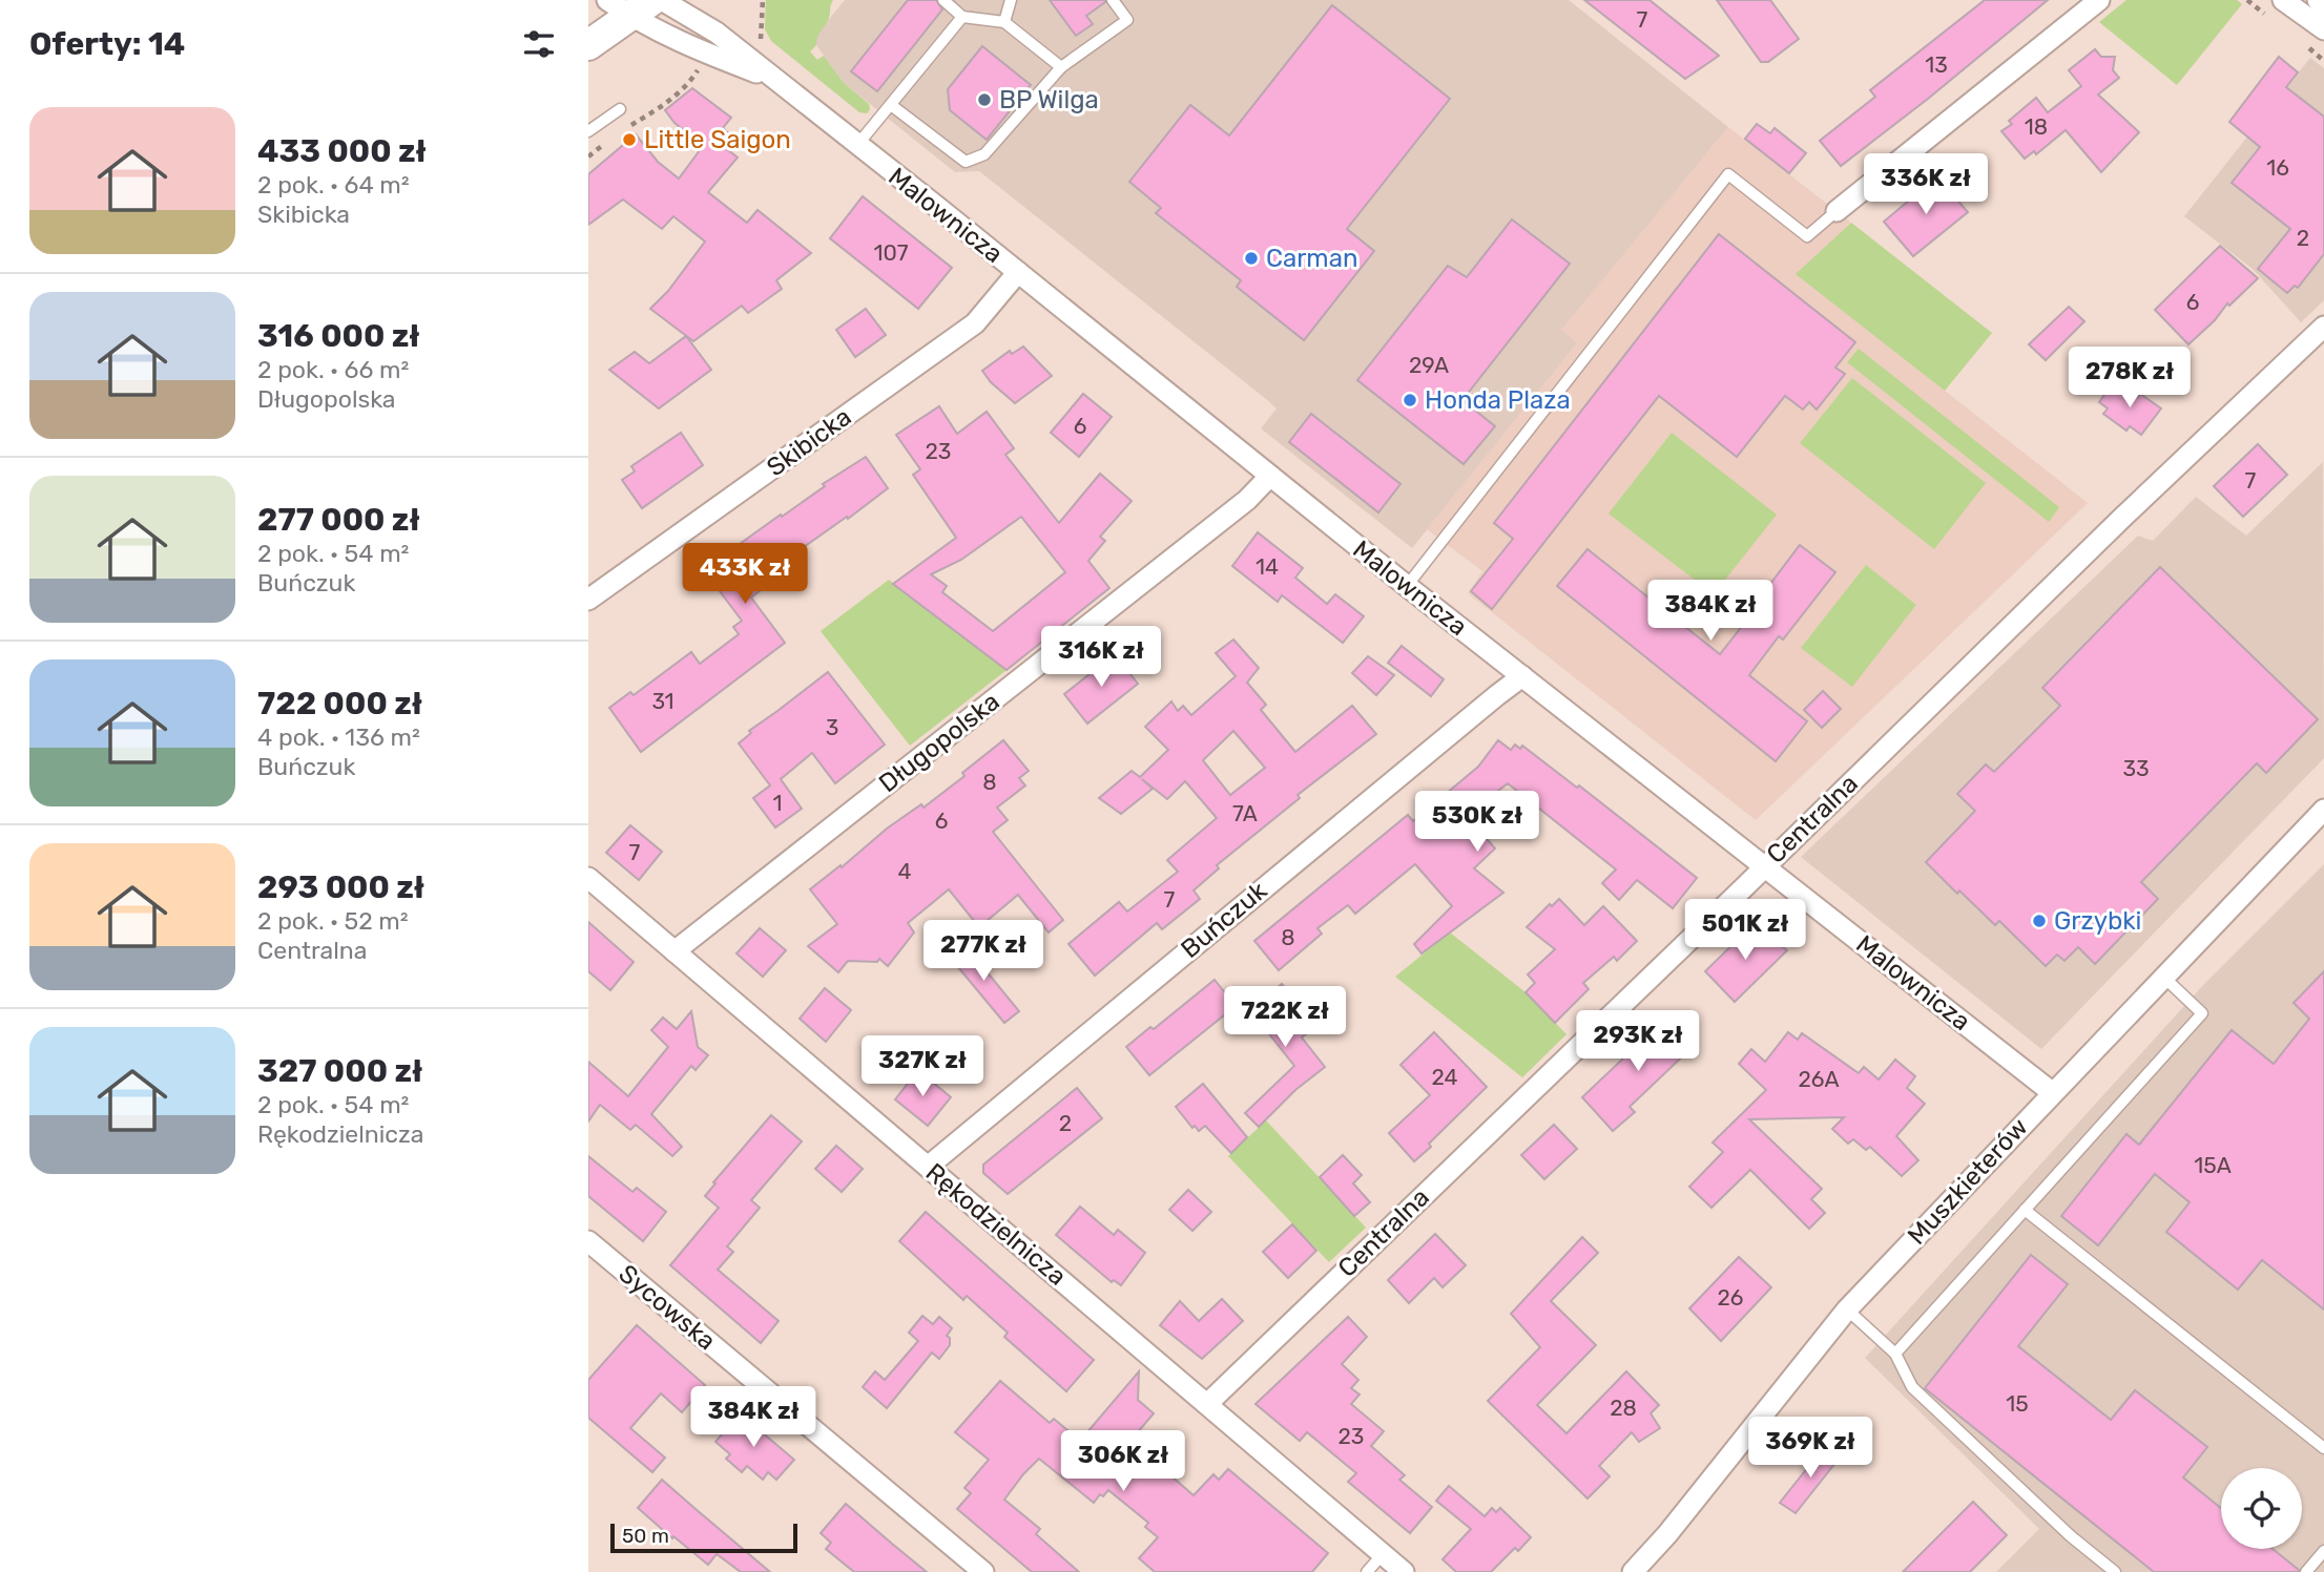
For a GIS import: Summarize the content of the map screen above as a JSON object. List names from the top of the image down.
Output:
{
  "streets": {
    "street": [
      "Malownicza",
      "Skibicka",
      "Długopolska",
      "Centralna",
      "Buńczuk",
      "Muszkieterów",
      "Rękodzielnicza",
      "Sycowska"
    ]
  },
  "crossings": [
    ["Malownicza", "Skibicka"],
    ["Malownicza", "Długopolska"],
    ["Malownicza", "Centralna"],
    ["Malownicza", "Buńczuk"],
    ["Malownicza", "Muszkieterów"],
    ["Długopolska", "Rękodzielnicza"],
    ["Centralna", "Rękodzielnicza"],
    ["Buńczuk", "Rękodzielnicza"]
  ],
  "places": [
    "BP Wilga",
    "Little Saigon",
    "Carman",
    "Honda Plaza",
    "Grzybki"
  ],
  "house_numbers": [
    "7",
    "13",
    "18",
    "16",
    "2",
    "107",
    "6",
    "29A",
    "6",
    "23",
    "7",
    "14",
    "31",
    "3",
    "33",
    "8",
    "1",
    "7A",
    "6",
    "7",
    "4",
    "7",
    "8",
    "24",
    "26A",
    "2",
    "15A",
    "26",
    "15",
    "28",
    "23"
  ],
  "scale_bar": "50 m",
  "page": {
    "heading": "Oferty: 14",
    "list": [
      {
        "name": "433 000 zł",
        "note": "2 pok. · 64 m² · Skibicka"
      },
      {
        "name": "316 000 zł",
        "note": "2 pok. · 66 m² · Długopolska"
      },
      {
        "name": "277 000 zł",
        "note": "2 pok. · 54 m² · Buńczuk"
      },
      {
        "name": "722 000 zł",
        "note": "4 pok. · 136 m² · Buńczuk"
      },
      {
        "name": "293 000 zł",
        "note": "2 pok. · 52 m² · Centralna"
      },
      {
        "name": "327 000 zł",
        "note": "2 pok. · 54 m² · Rękodzielnicza"
      }
    ],
    "price": [
      "336K zł",
      "278K zł",
      "433K zł",
      "384K zł",
      "316K zł",
      "530K zł",
      "501K zł",
      "277K zł",
      "722K zł",
      "293K zł",
      "327K zł",
      "384K zł",
      "369K zł",
      "306K zł"
    ],
    "scale": "50 m"
  }
}
